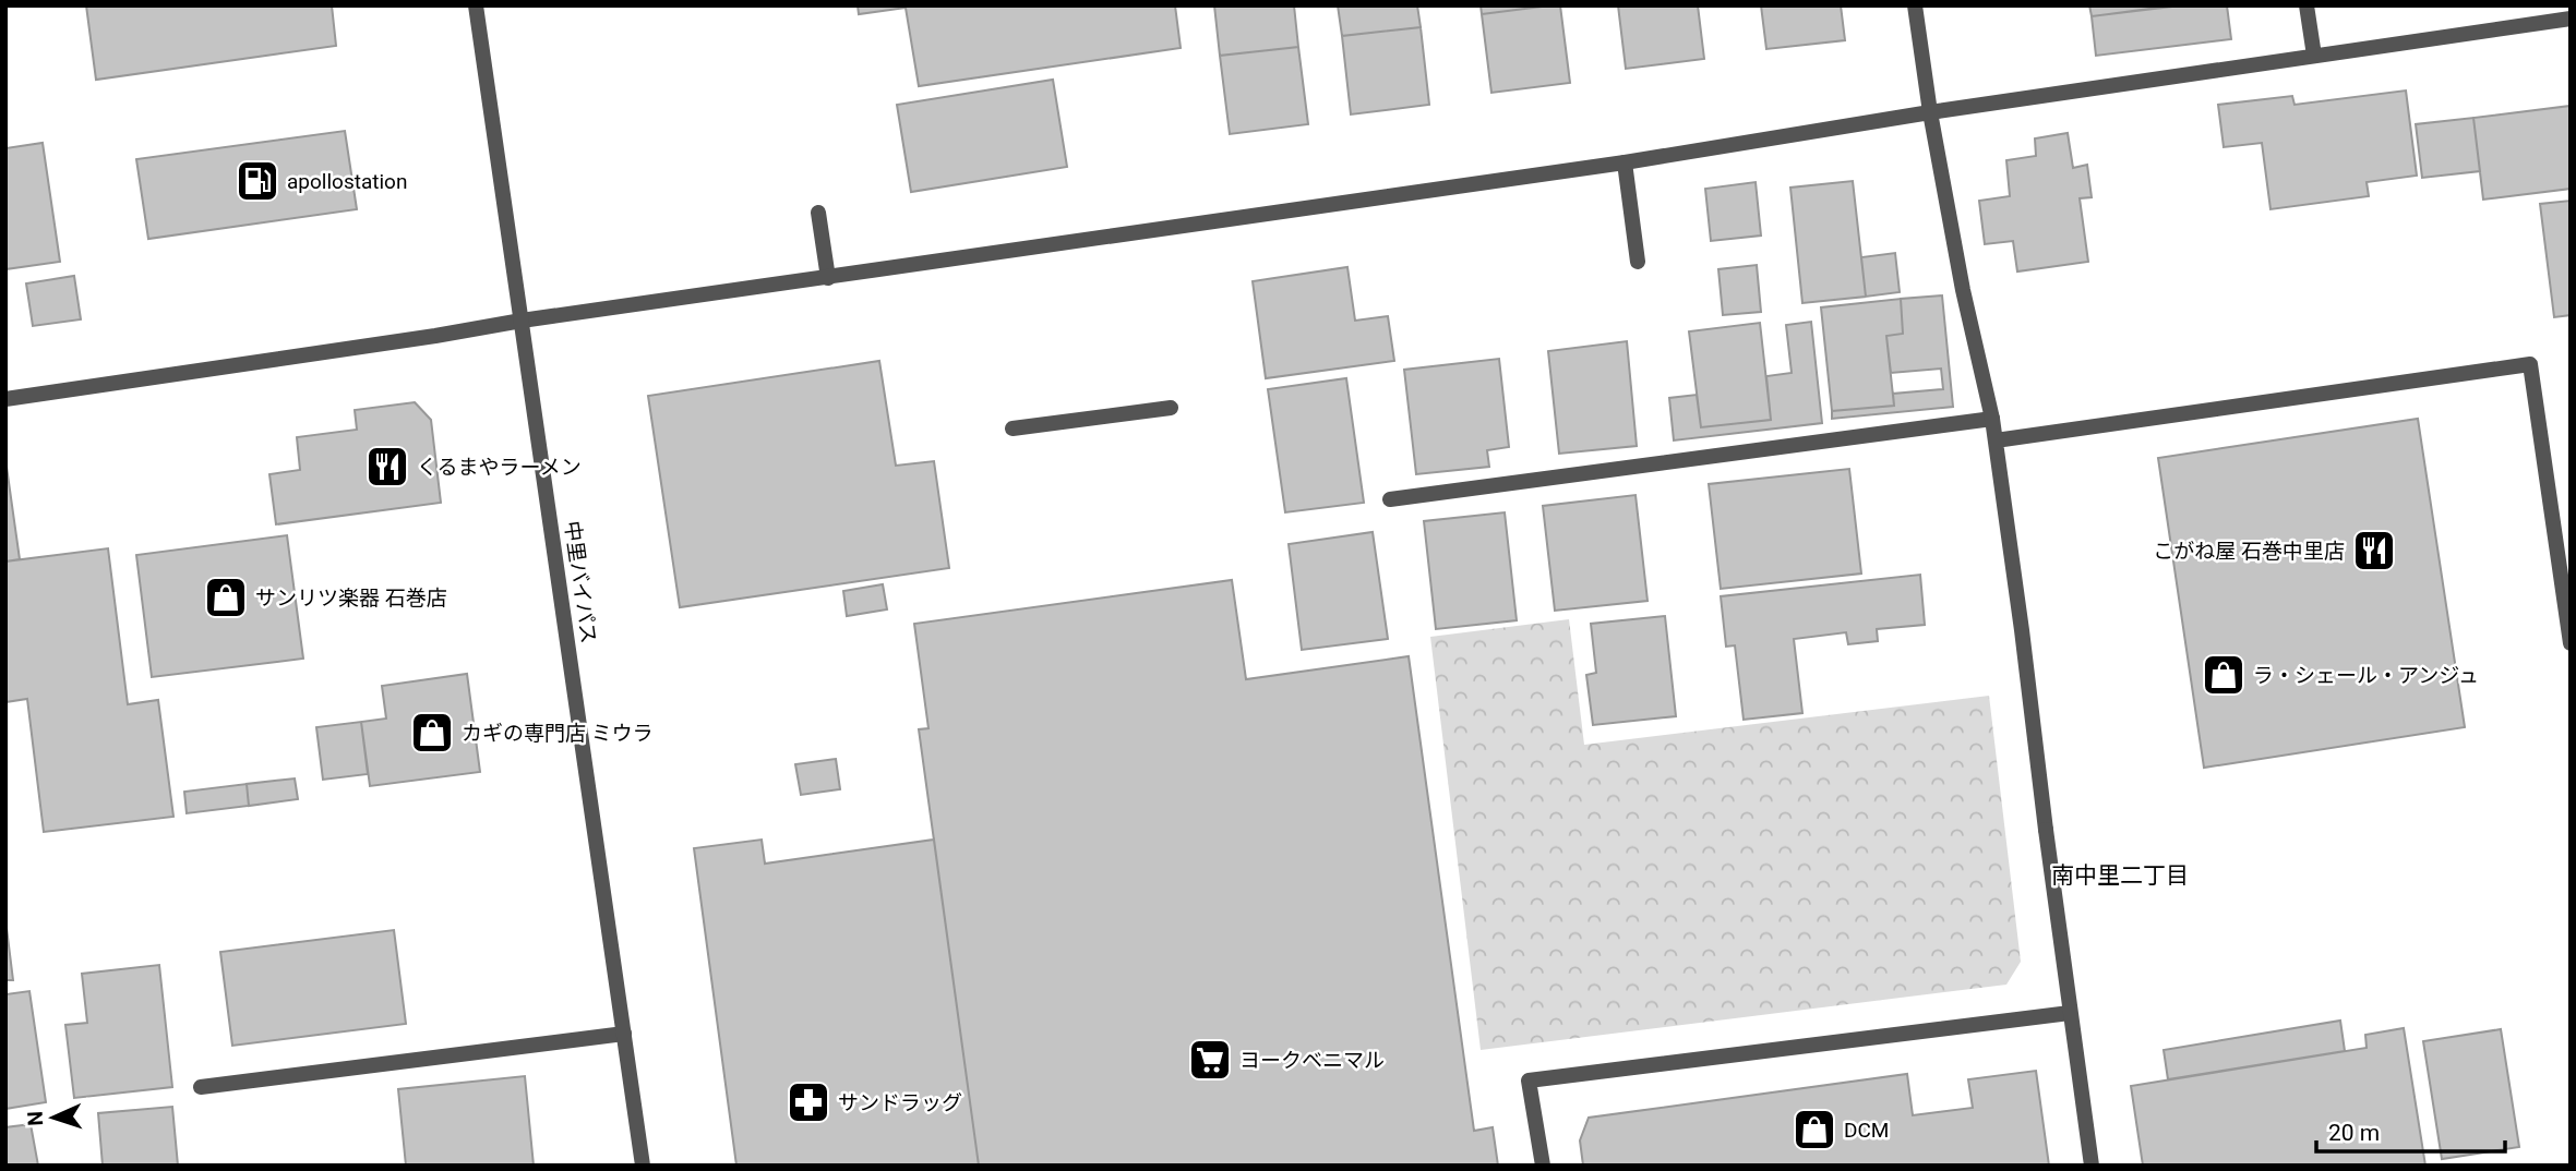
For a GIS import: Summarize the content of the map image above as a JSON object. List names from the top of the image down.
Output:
{
  "streets": {
    "street": ["中里バイパス"]
  },
  "districts": ["南中里二丁目"],
  "places": {
    "fuel station": ["apollostation"],
    "restaurant": ["くるまやラーメン", "こがね屋 石巻中里店"],
    "shop": [
      "サンリツ楽器 石巻店",
      "ラ・シェール・アンジュ",
      "カギの専門店 ミウラ",
      "DCM"
    ],
    "supermarket": ["ヨークベニマル"],
    "pharmacy": ["サンドラッグ"]
  },
  "scale_bar": "20 m",
  "north": "left"
}
